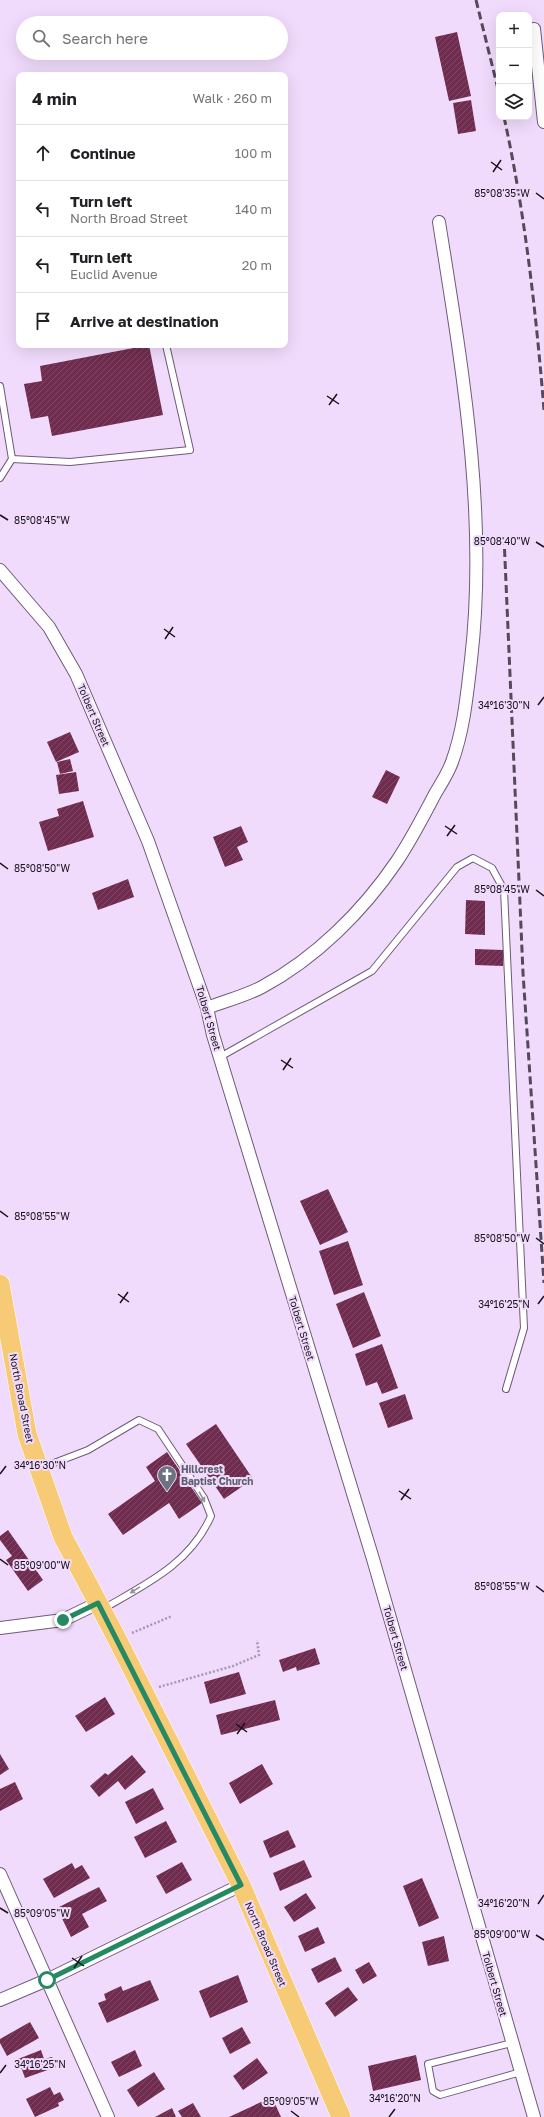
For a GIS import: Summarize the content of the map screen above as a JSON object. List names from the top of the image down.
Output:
{
  "streets": {
    "main road": ["North Broad Street"],
    "street": ["Tolbert Street"]
  },
  "places": {
    "church": ["Hillcrest Baptist Church"]
  },
  "page": {
    "map_buttons": ["+", "−"],
    "search": "Search here",
    "heading": ["4 min", "Walk · 260 m"],
    "list": [
      ["Continue", "100 m"],
      ["Turn left", "North Broad Street", "140 m"],
      ["Turn left", "Euclid Avenue", "20 m"],
      "Arrive at destination"
    ]
  },
  "coordinates": [
    "85°08'35\"W",
    "85°08'45\"W",
    "85°08'40\"W",
    "34°16'30\"N",
    "85°08'50\"W",
    "85°08'55\"W",
    "34°16'25\"N",
    "85°09'00\"W",
    "34°16'20\"N",
    "85°09'05\"W"
  ]
}
